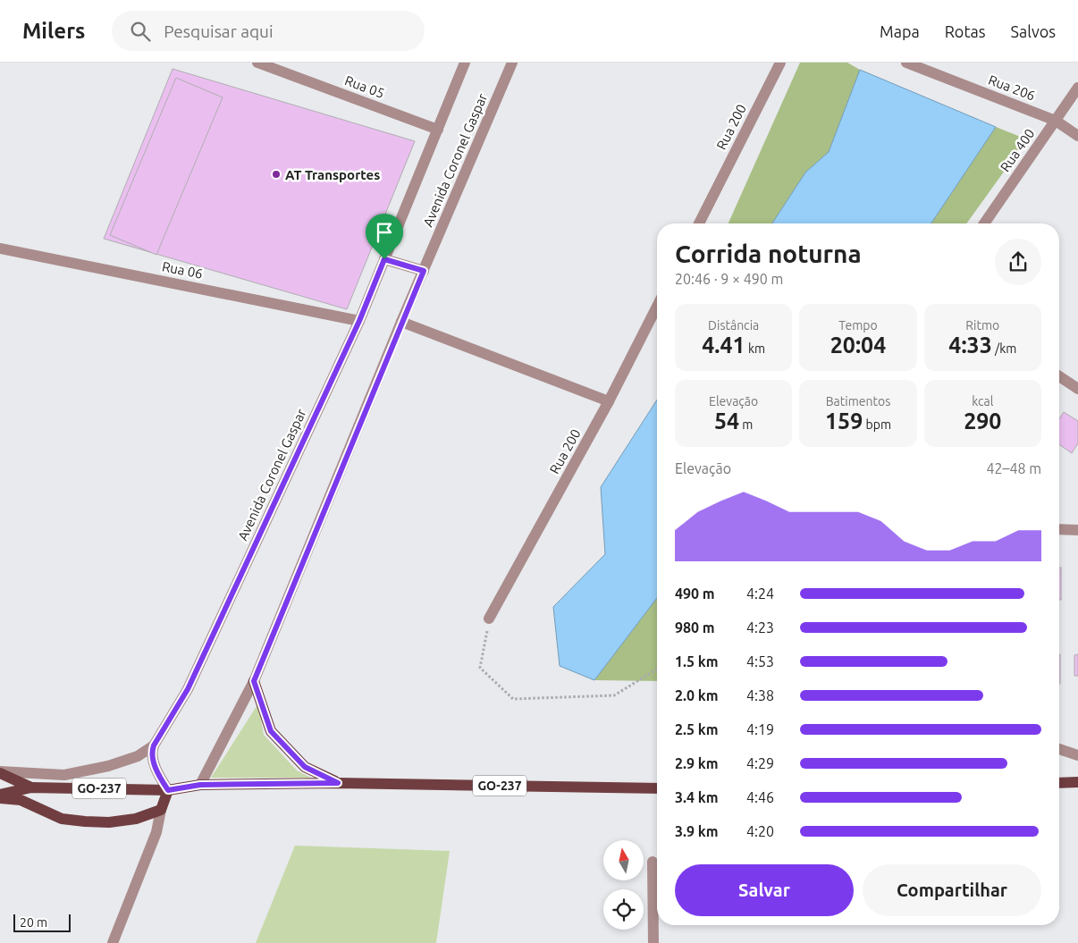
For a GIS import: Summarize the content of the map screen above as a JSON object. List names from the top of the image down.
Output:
{
  "streets": {
    "main road": ["GO-237"],
    "street": [
      "Rua 05",
      "Rua 206",
      "Rua 200",
      "Rua 400",
      "Avenida Coronel Gaspar",
      "Rua 06"
    ]
  },
  "crossings": [
    ["Rua 05", "Avenida Coronel Gaspar"],
    ["Rua 206", "Rua 400"],
    ["Avenida Coronel Gaspar", "Rua 06"],
    ["Avenida Coronel Gaspar", "GO-237"]
  ],
  "places": ["AT Transportes"],
  "scale_bar": "20 m",
  "north": "top",
  "page": {
    "header": "Milers",
    "search": "Pesquisar aqui",
    "nav": ["Mapa", "Rotas", "Salvos"],
    "heading": ["Corrida noturna", "20:46 · 9 × 490 m"],
    "stats": [
      ["Distância", "4.41 km"],
      ["Tempo", "20:04"],
      ["Ritmo", "4:33 /km"],
      ["Elevação", "54 m"],
      ["Batimentos", "159 bpm"],
      ["kcal", "290"]
    ],
    "chart": ["Elevação", "42–48 m"],
    "list": [
      {
        "name": "490 m",
        "note": "4:24"
      },
      {
        "name": "980 m",
        "note": "4:23"
      },
      {
        "name": "1.5 km",
        "note": "4:53"
      },
      {
        "name": "2.0 km",
        "note": "4:38"
      },
      {
        "name": "2.5 km",
        "note": "4:19"
      },
      {
        "name": "2.9 km",
        "note": "4:29"
      },
      {
        "name": "3.4 km",
        "note": "4:46"
      },
      {
        "name": "3.9 km",
        "note": "4:20"
      }
    ],
    "buttons": ["Salvar", "Compartilhar"],
    "scale": "20 m"
  }
}
